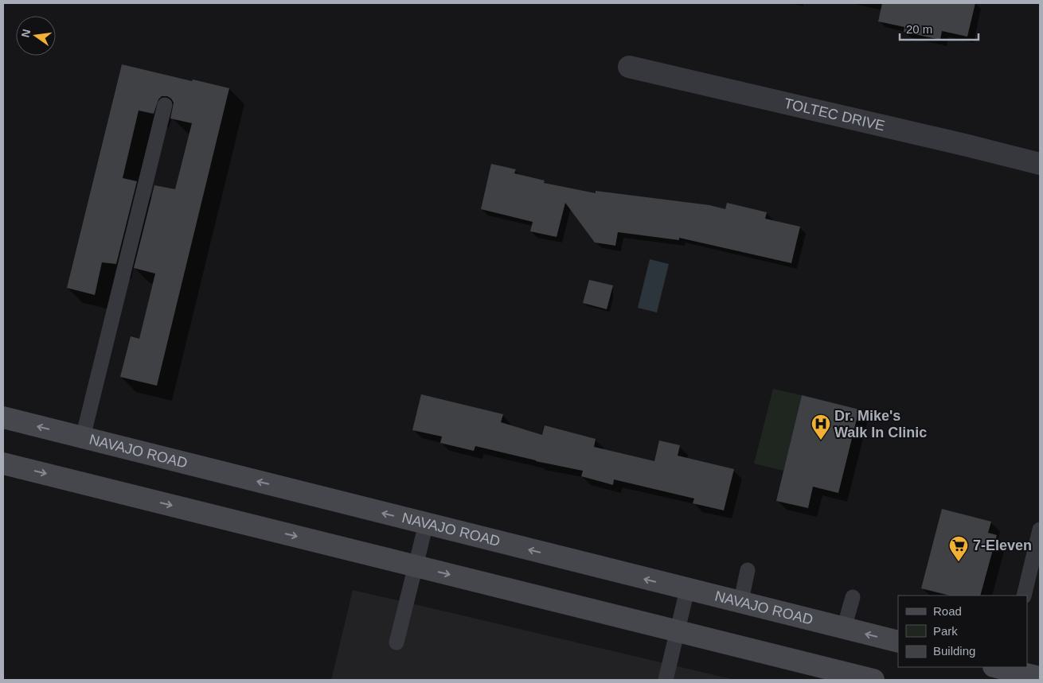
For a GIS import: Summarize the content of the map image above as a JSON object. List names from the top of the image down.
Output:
{
  "streets": {
    "main road": ["NAVAJO ROAD"],
    "street": ["TOLTEC DRIVE"]
  },
  "places": {
    "hospital": ["Dr. Mike's Walk In Clinic"],
    "supermarket": ["7-Eleven"]
  },
  "legend": ["Road", "Park", "Building"],
  "scale_bar": "20 m",
  "north": "left"
}
